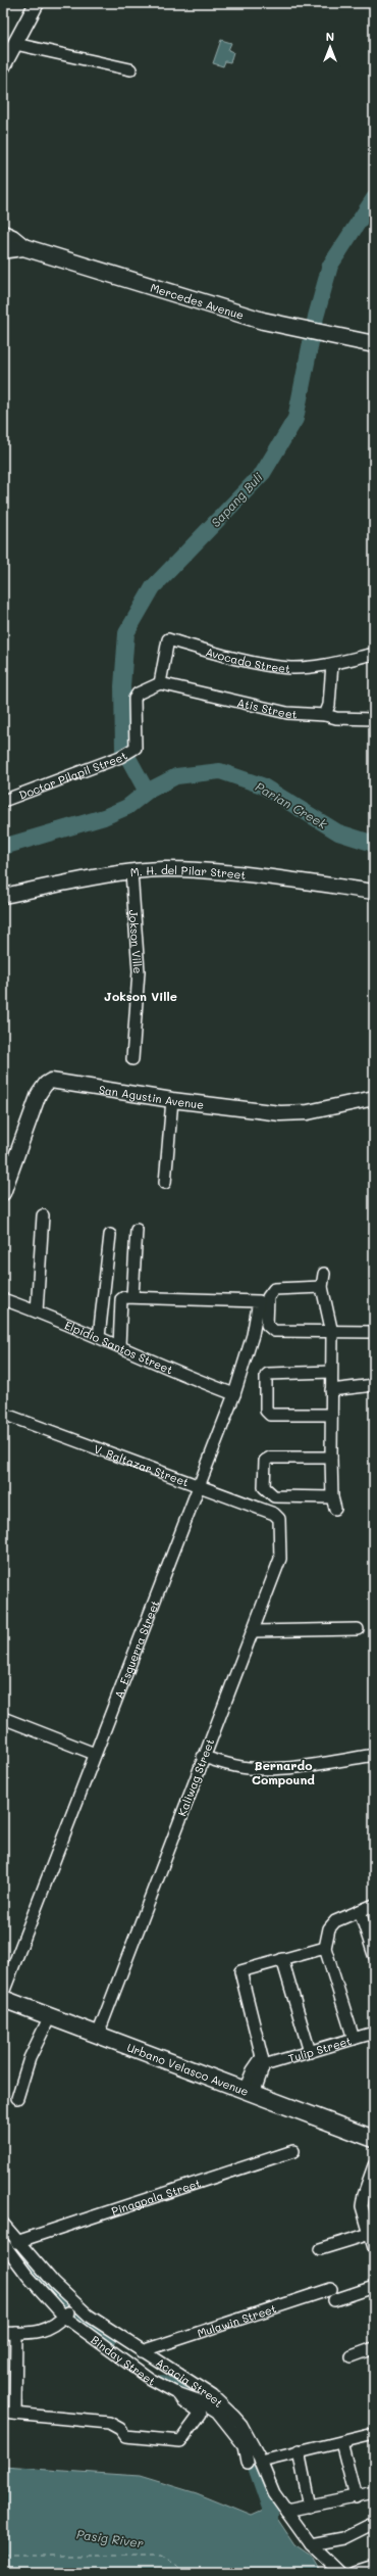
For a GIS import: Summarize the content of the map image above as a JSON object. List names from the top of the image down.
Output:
{
  "streets": {
    "main road": ["Mercedes Avenue", "Urbano Velasco Avenue"],
    "street": [
      "Avocado Street",
      "Atis Street",
      "Doctor Pilapil Street",
      "M. H. del Pilar Street",
      "Jokson Ville",
      "San Agustin Avenue",
      "Elpidio Santos Street",
      "V. Baltazar Street",
      "A. Esguerra Street",
      "Kaliwag Street",
      "Tulip Street",
      "Pinagpala Street",
      "Mulawin Street",
      "Binday Street",
      "Acacia Street"
    ]
  },
  "crossings": [
    ["Avocado Street", "Atis Street"],
    ["Avocado Street", "Doctor Pilapil Street"],
    ["Atis Street", "Doctor Pilapil Street"],
    ["M. H. del Pilar Street", "Jokson Ville"],
    ["Elpidio Santos Street", "A. Esguerra Street"],
    ["V. Baltazar Street", "A. Esguerra Street"],
    ["V. Baltazar Street", "Kaliwag Street"],
    ["Kaliwag Street", "Urbano Velasco Avenue"],
    ["Pinagpala Street", "Acacia Street"],
    ["Mulawin Street", "Acacia Street"],
    ["Binday Street", "Acacia Street"]
  ],
  "districts": ["Jokson Ville", "Bernardo Compound"],
  "water": ["Sapang Buli", "Parian Creek", "Pasig River"],
  "north": "top"
}
